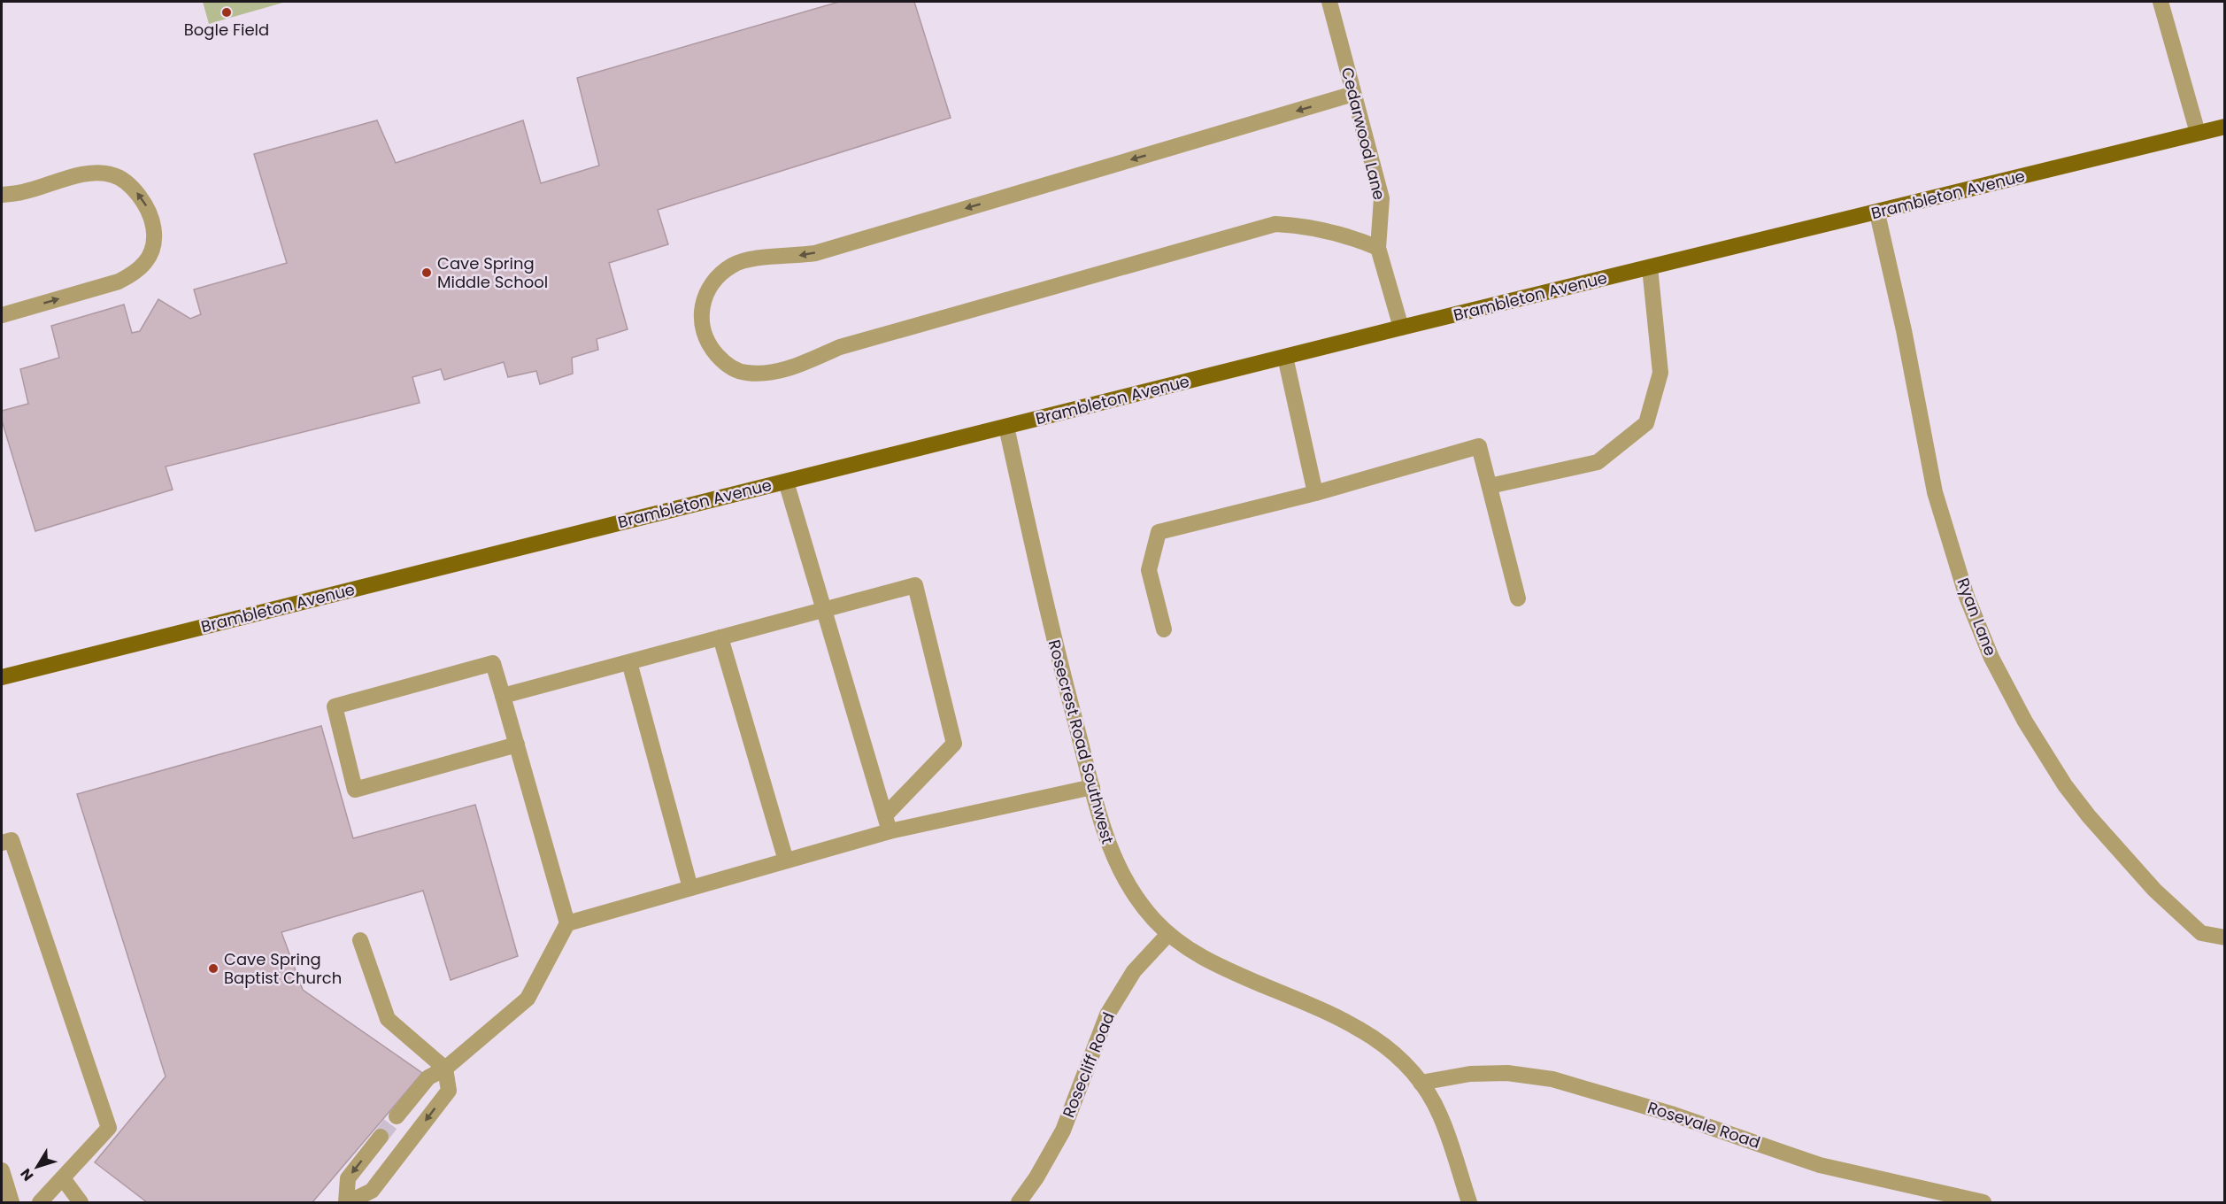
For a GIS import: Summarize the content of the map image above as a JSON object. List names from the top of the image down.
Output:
{
  "streets": {
    "main road": ["Brambleton Avenue"],
    "street": [
      "Cedarwood Lane",
      "Ryan Lane",
      "Rosecrest Road Southwest",
      "Rosecliff Road",
      "Rosevale Road"
    ]
  },
  "crossings": [
    ["Cedarwood Lane", "Brambleton Avenue"],
    ["Brambleton Avenue", "Ryan Lane"],
    ["Brambleton Avenue", "Rosecrest Road Southwest"],
    ["Rosecrest Road Southwest", "Rosecliff Road"],
    ["Rosecrest Road Southwest", "Rosevale Road"]
  ],
  "places": ["Bogle Field", "Cave Spring Middle School", "Cave Spring Baptist Church"],
  "north": "bottom left"
}
